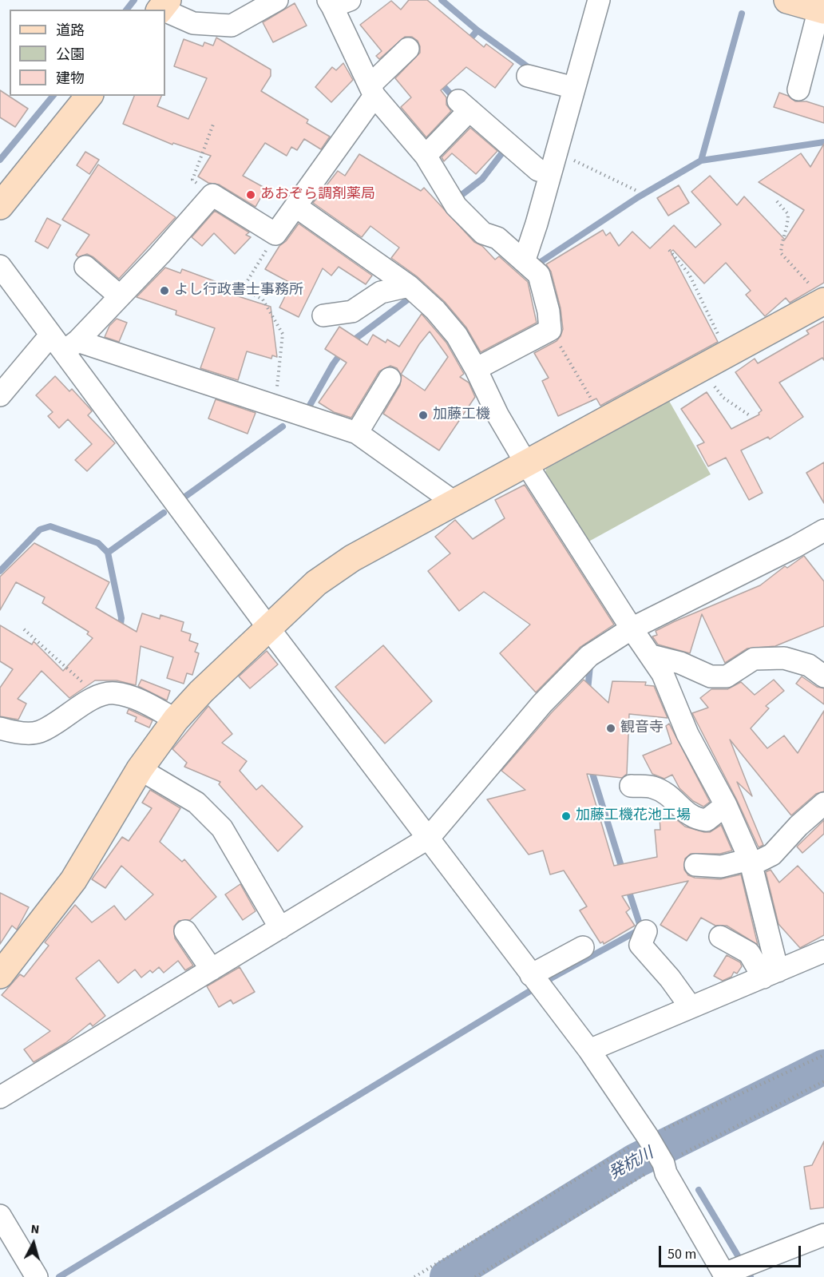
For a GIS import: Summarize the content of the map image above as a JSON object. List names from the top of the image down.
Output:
{
  "water": ["発杭川"],
  "places": [
    "あおぞら調剤薬局",
    "よし行政書士事務所",
    "加藤工機",
    "観音寺",
    "加藤工機花池工場"
  ],
  "legend": ["道路", "公園", "建物"],
  "scale_bar": "50 m",
  "north": "top"
}
